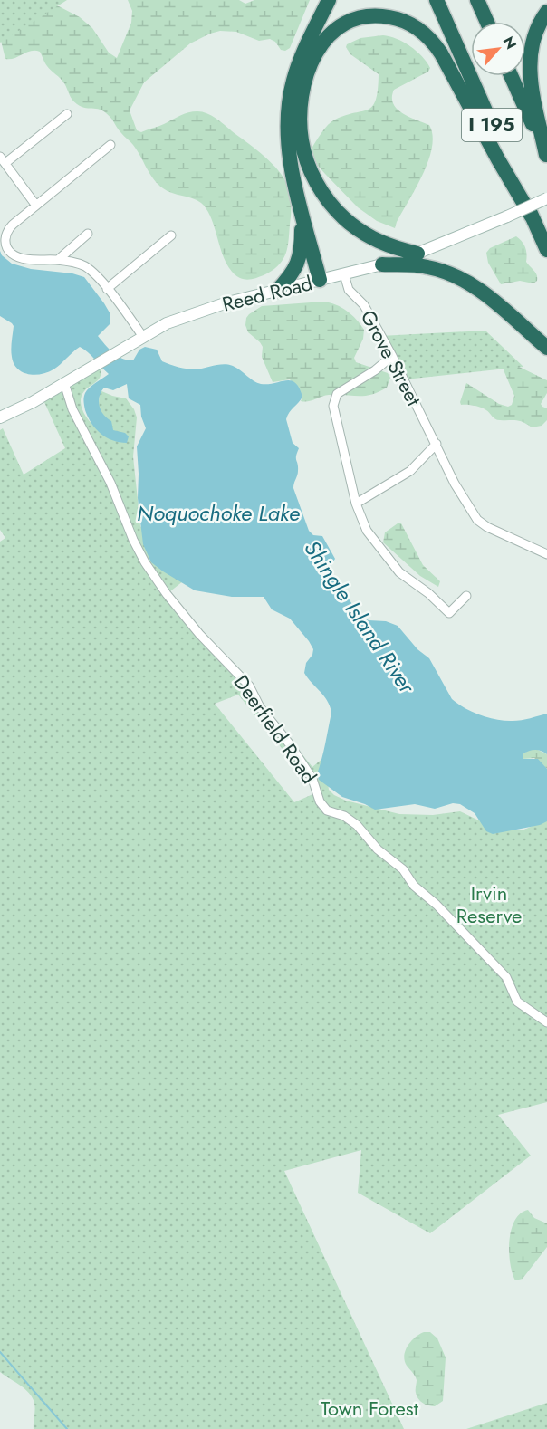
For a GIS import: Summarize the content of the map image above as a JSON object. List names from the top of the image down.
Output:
{
  "streets": {
    "highway": ["I 195"],
    "street": ["Reed Road", "Grove Street", "Deerfield Road"]
  },
  "crossings": [
    ["Reed Road", "Grove Street"],
    ["Reed Road", "Deerfield Road"]
  ],
  "water": ["Noquochoke Lake", "Shingle Island River"],
  "parks": ["Irvin Reserve", "Town Forest"],
  "north": "top right"
}
